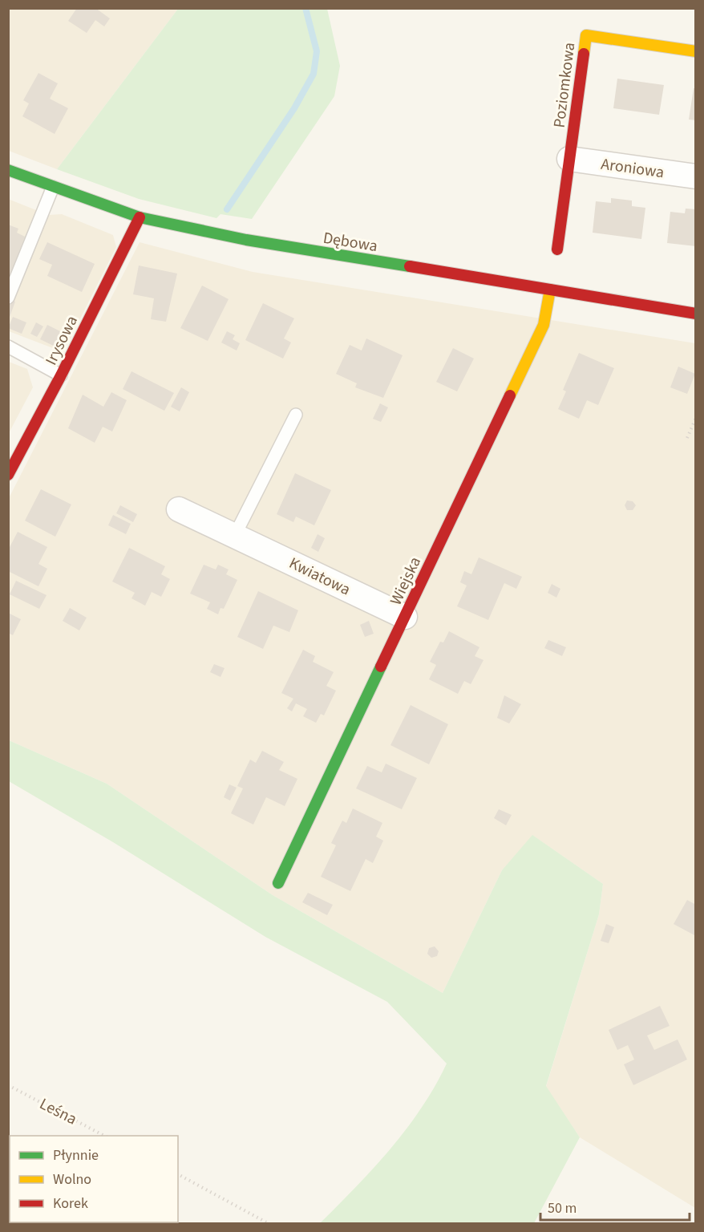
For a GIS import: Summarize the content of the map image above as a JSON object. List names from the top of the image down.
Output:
{
  "streets": {
    "street": [
      "Poziomkowa",
      "Aroniowa",
      "Dębowa",
      "Irysowa",
      "Kwiatowa",
      "Wiejska"
    ],
    "path": ["Leśna"]
  },
  "crossings": [
    ["Poziomkowa", "Aroniowa"],
    ["Dębowa", "Irysowa"],
    ["Dębowa", "Wiejska"],
    ["Kwiatowa", "Wiejska"]
  ],
  "legend": ["Płynnie", "Wolno", "Korek"],
  "scale_bar": "50 m"
}
